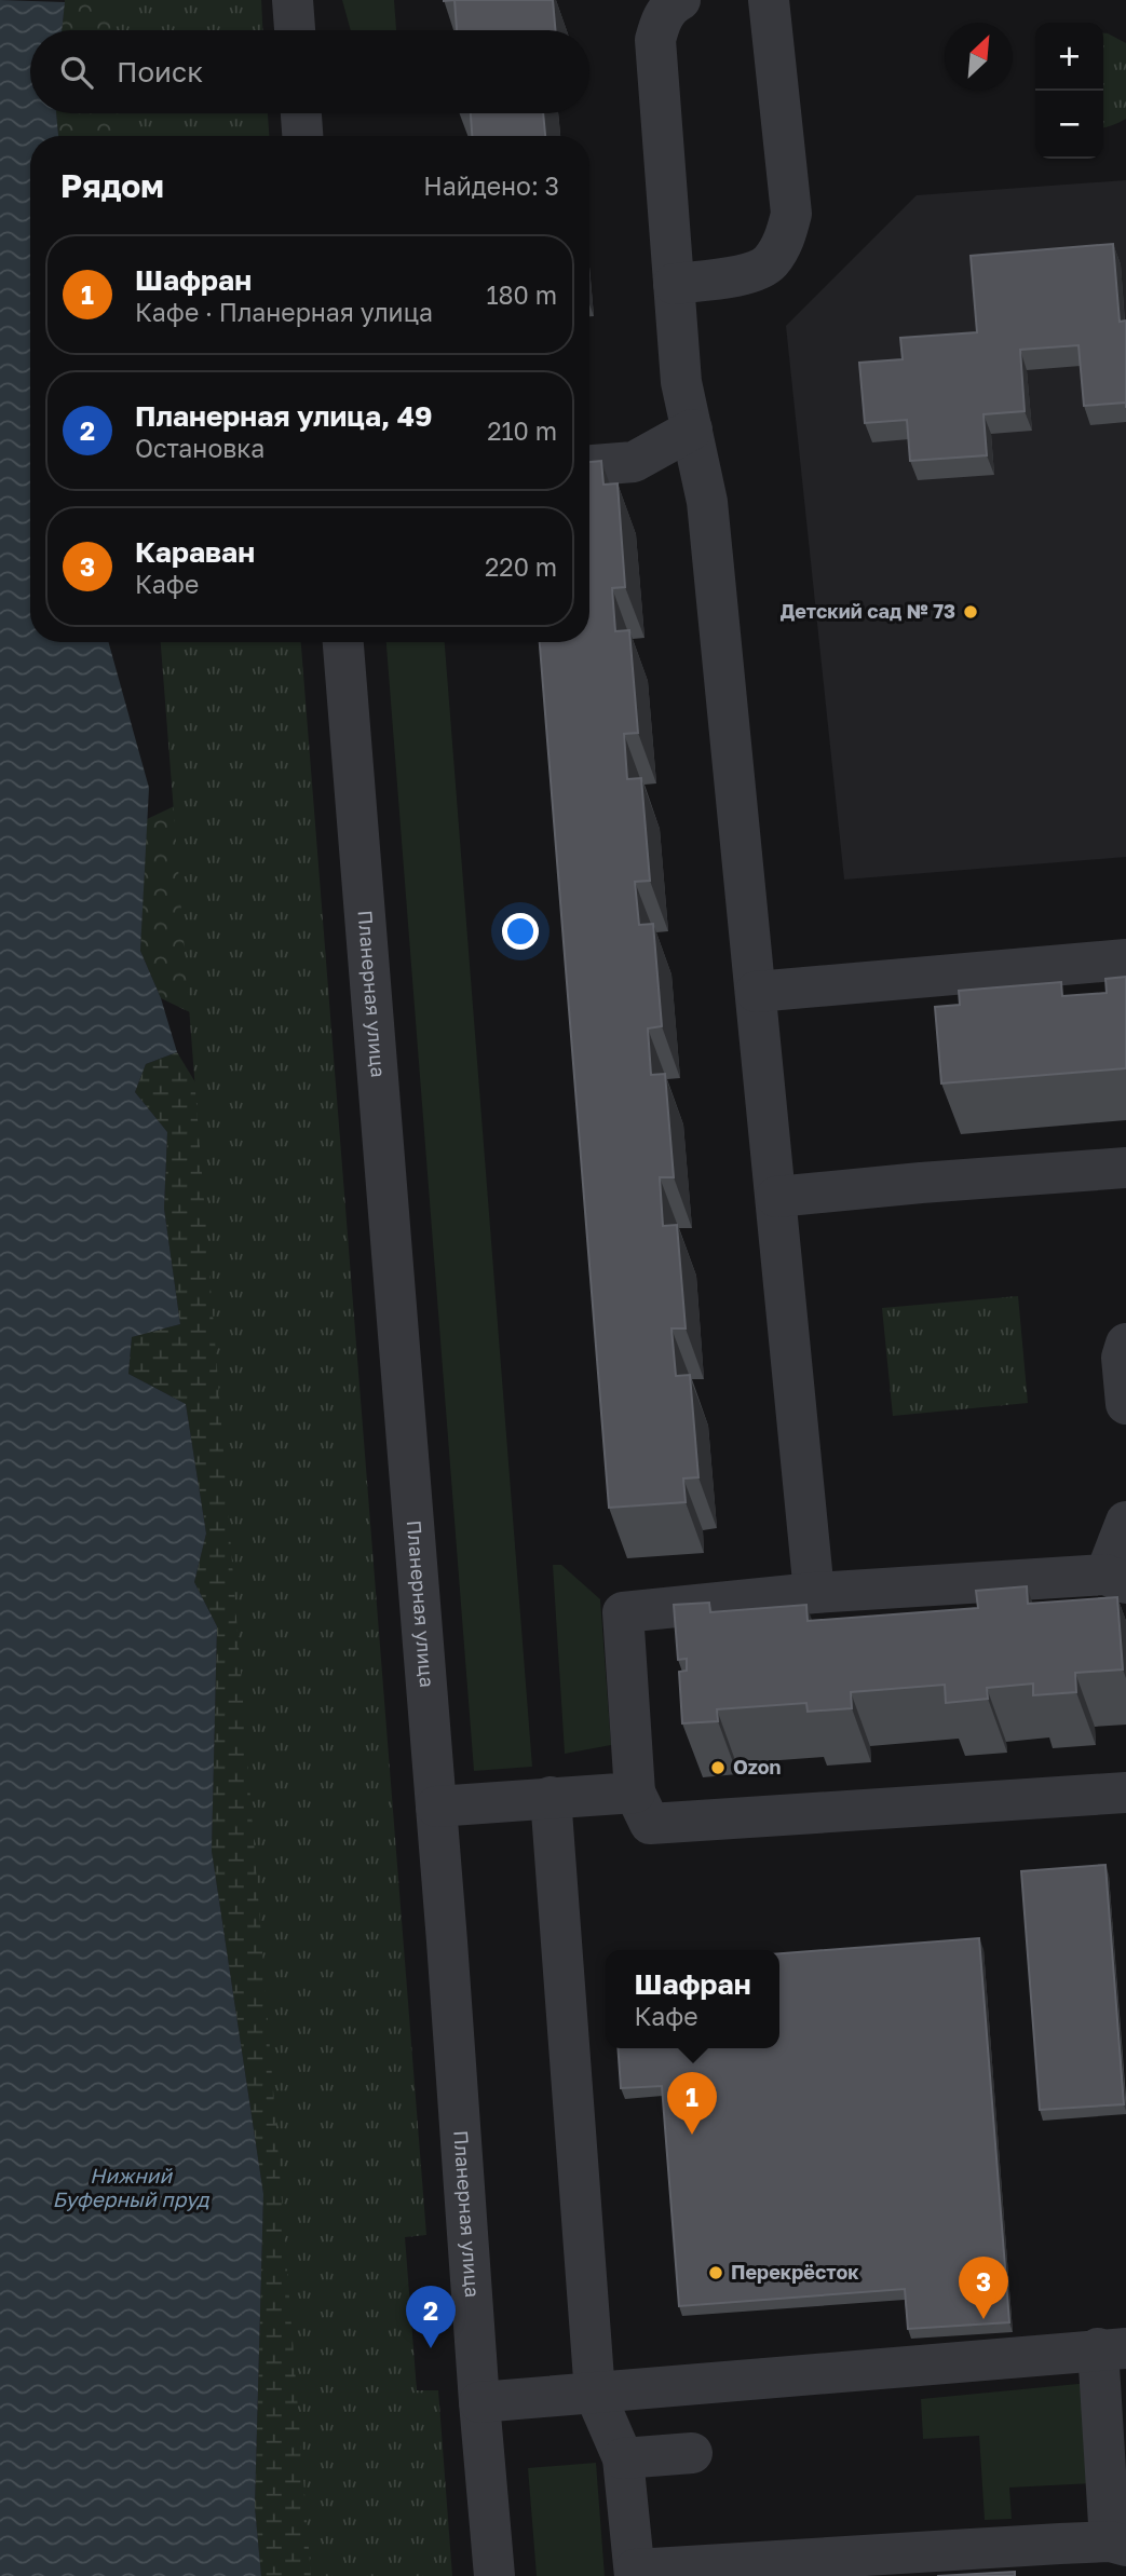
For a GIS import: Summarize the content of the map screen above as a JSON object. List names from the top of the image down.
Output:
{
  "streets": {
    "street": ["Планерная улица"]
  },
  "water": ["Нижний Буферный пруд"],
  "places": ["Детский сад № 73", "Ozon", "Перекрёсток"],
  "north": "top right",
  "page": {
    "map_buttons": ["+", "−"],
    "search": "Поиск",
    "heading": ["Рядом", "Найдено: 3"],
    "list": [
      {
        "mark": "1",
        "name": "Шафран",
        "note": "Кафе · Планерная улица",
        "value": "180 m"
      },
      {
        "mark": "2",
        "name": "Планерная улица, 49",
        "note": "Остановка",
        "value": "210 m"
      },
      {
        "mark": "3",
        "name": "Караван",
        "note": "Кафе",
        "value": "220 m"
      }
    ],
    "popup": ["Шафран", "Кафе"],
    "pins": ["1", "3", "2"]
  }
}
